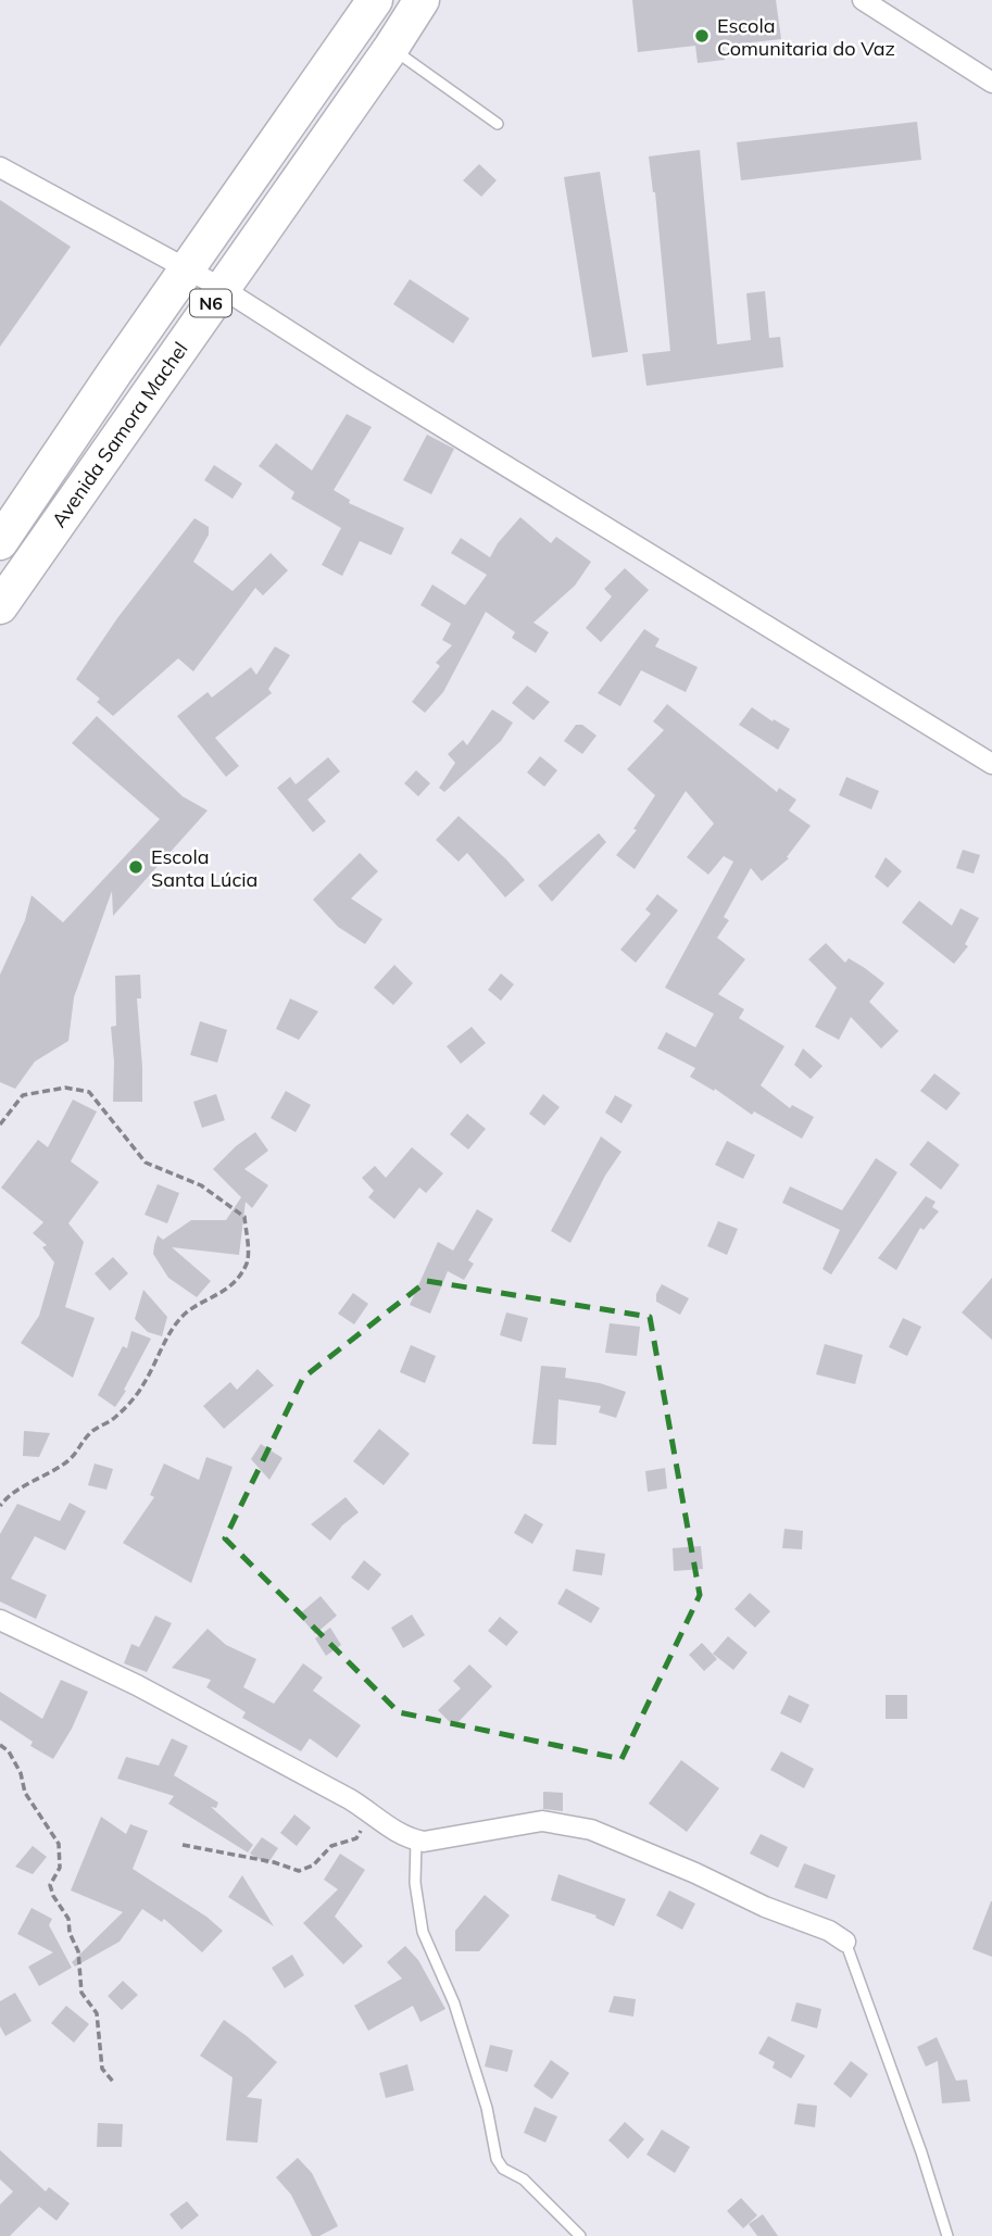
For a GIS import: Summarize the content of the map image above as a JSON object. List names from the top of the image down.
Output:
{
  "streets": {
    "highway": ["N6", "Avenida Samora Machel"]
  },
  "places": ["Escola Comunitaria do Vaz", "Escola Santa Lúcia"]
}
